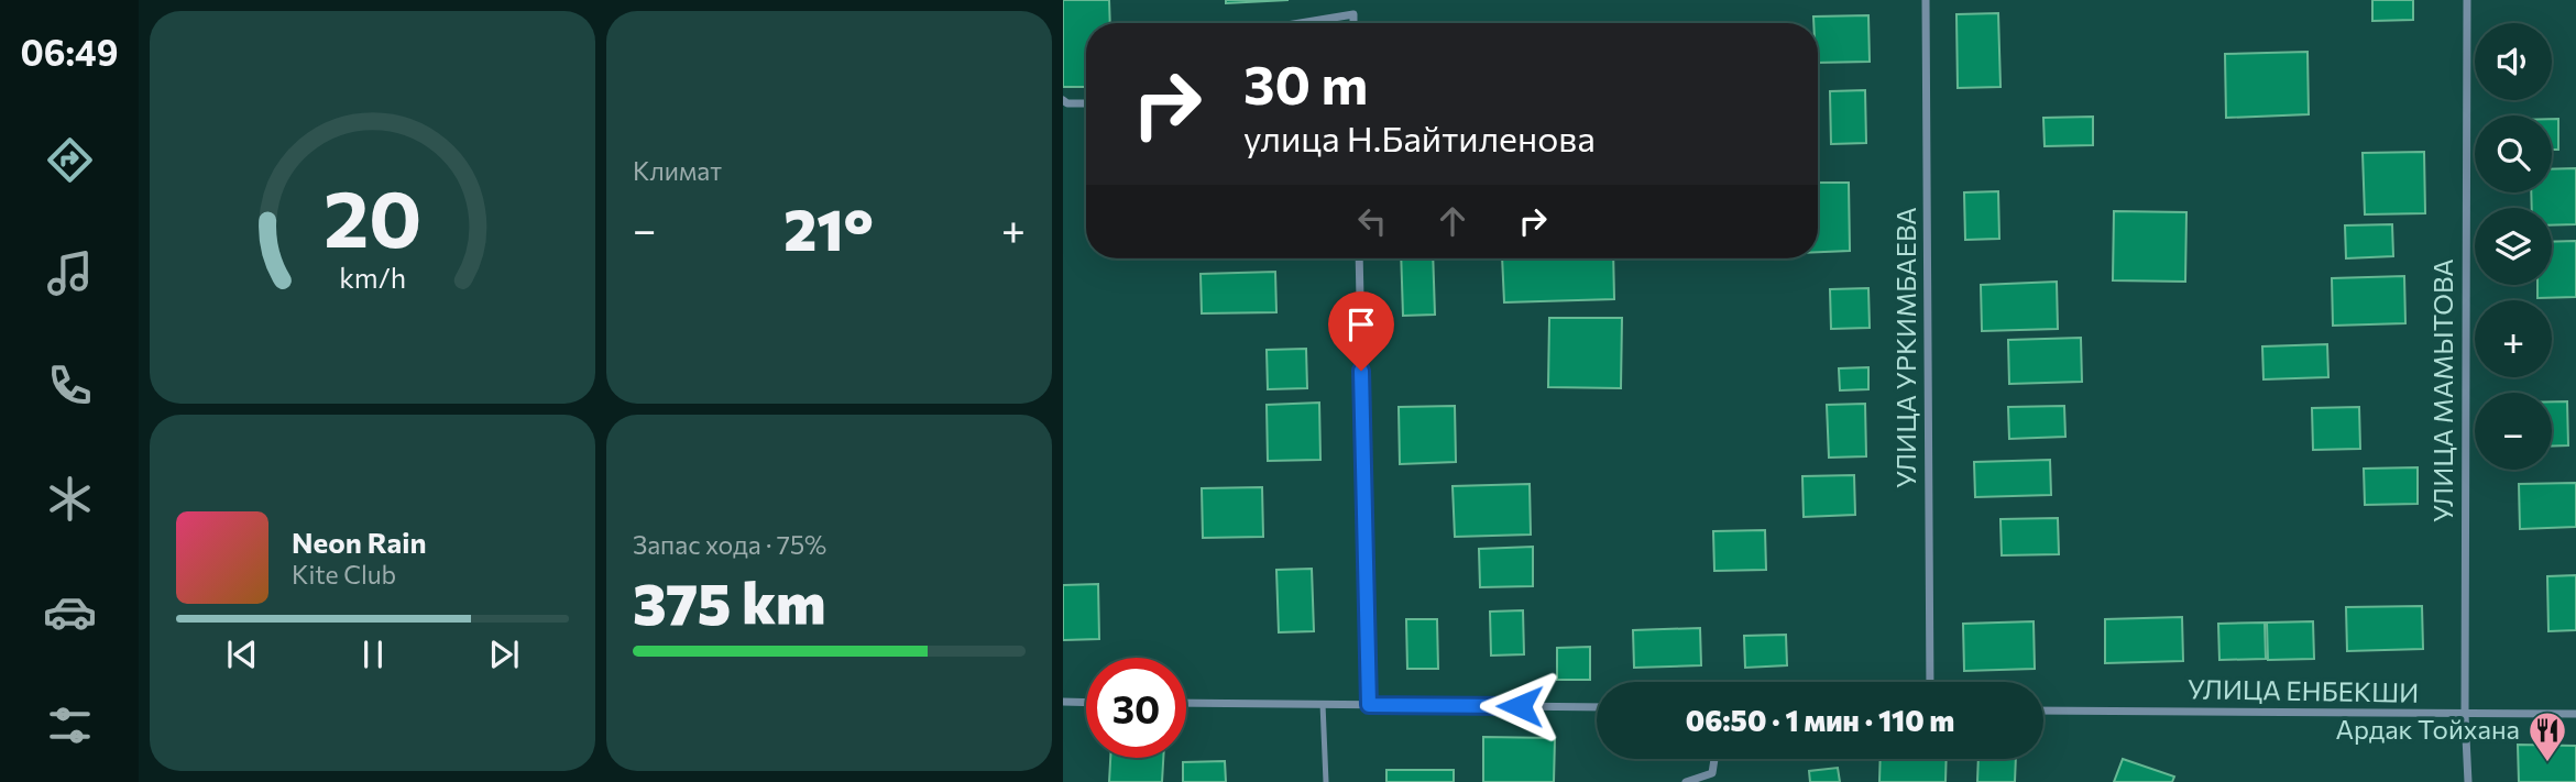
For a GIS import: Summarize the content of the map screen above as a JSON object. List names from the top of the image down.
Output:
{
  "streets": {
    "street": ["УЛИЦА УРКИМБАЕВА", "УЛИЦА МАМЫТОВА", "УЛИЦА ЕНБЕКШИ"]
  },
  "crossings": [
    ["УЛИЦА МАМЫТОВА", "УЛИЦА ЕНБЕКШИ"]
  ],
  "places": {
    "restaurant": ["Ардак Тойхана"]
  },
  "page": {
    "tabs": "06:49",
    "tile": [
      "Климат",
      ["Запас хода · 75%", "375 km"]
    ],
    "map_buttons": ["+", "−"],
    "turn": ["30 m", "улица Н.Байтиленова"],
    "heat": ["−", "21°", "+"],
    "song": ["Neon Rain", "Kite Club"],
    "limit": "30",
    "trip": "06:50 · 1 мин · 110 m",
    "gauge": ["20", "km/h"]
  }
}
